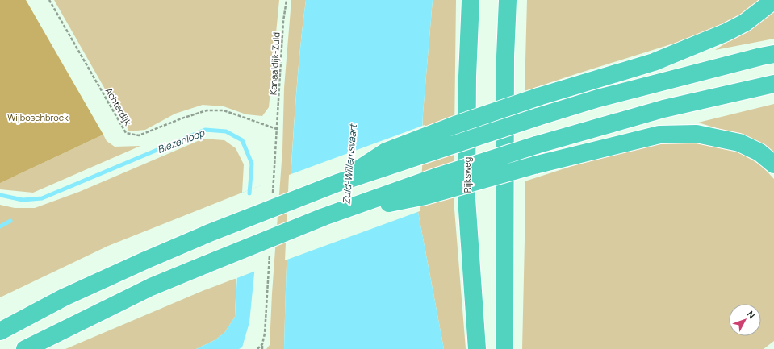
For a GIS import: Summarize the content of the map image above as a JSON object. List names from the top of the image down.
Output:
{
  "streets": {
    "highway": ["Rijksweg"],
    "path": ["Kanaaldijk-Zuid", "Achterdijk"]
  },
  "crossings": [
    ["Kanaaldijk-Zuid", "Achterdijk"]
  ],
  "water": ["Biezenloop", "Zuid-Willemsvaart"],
  "parks": ["Wijboschbroek"],
  "north": "top right"
}
